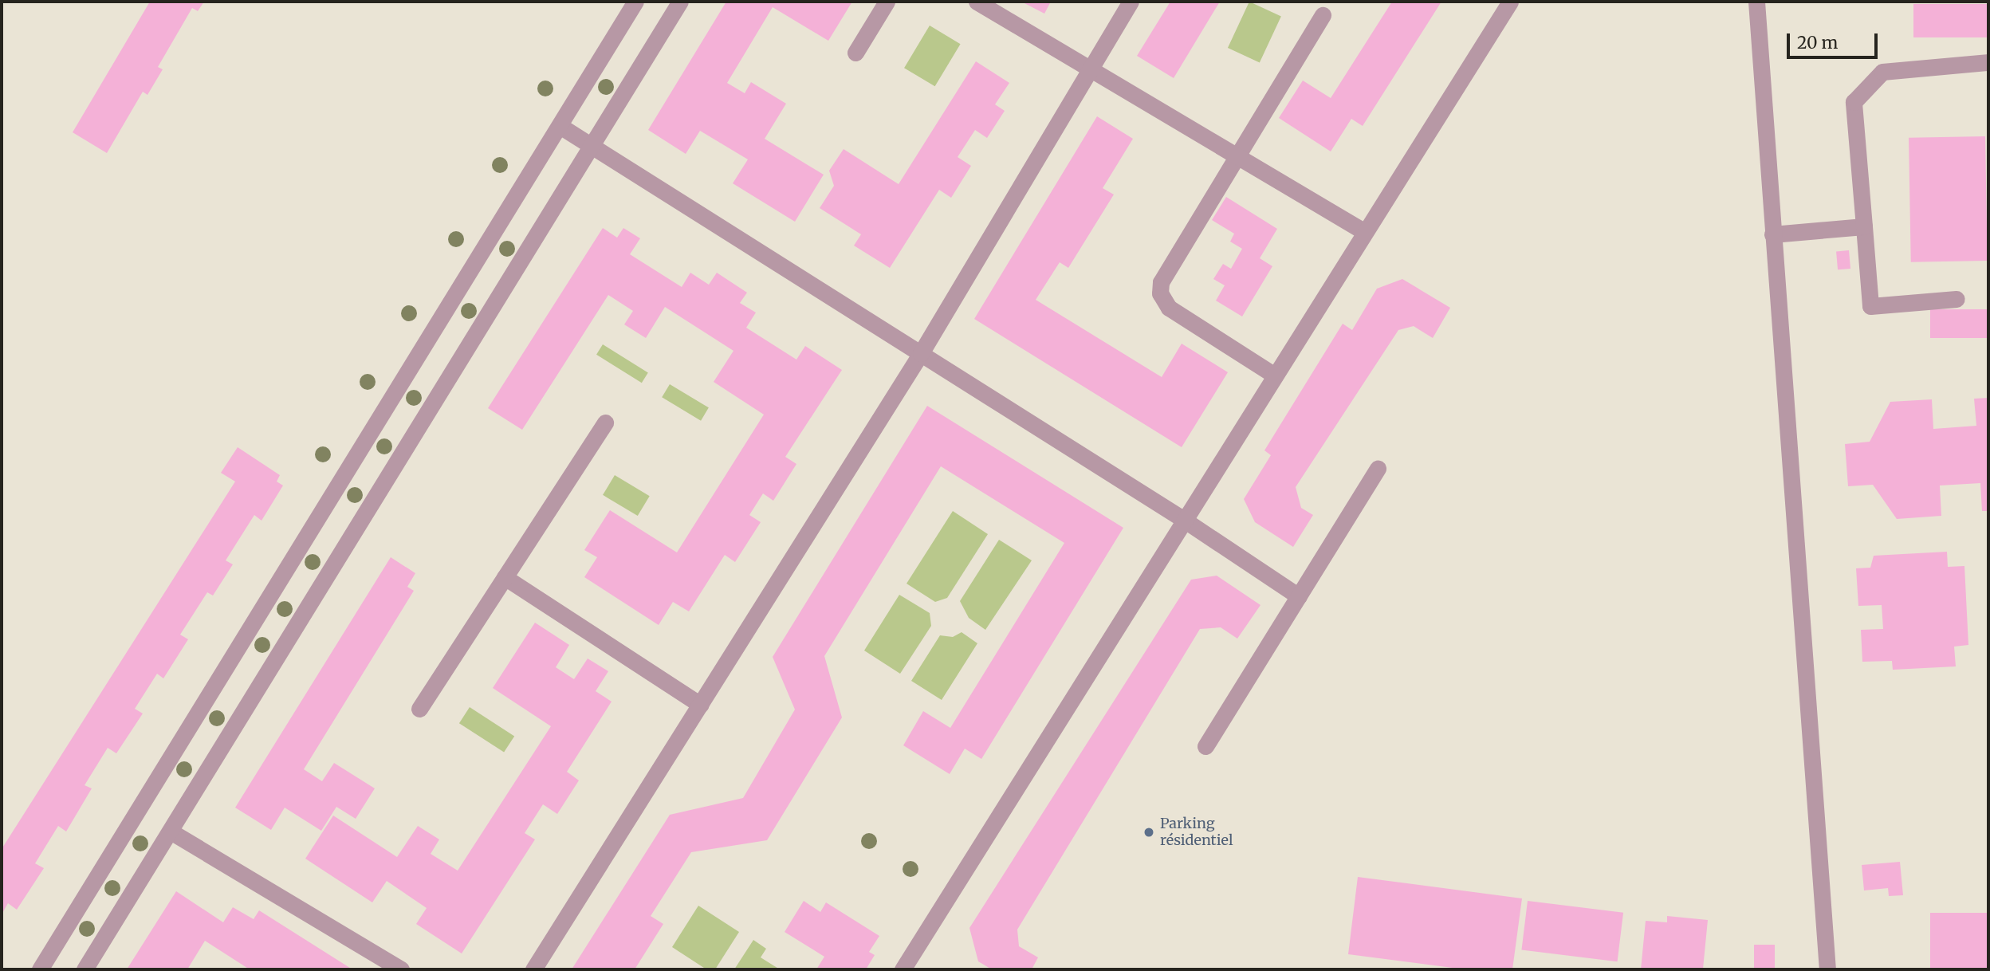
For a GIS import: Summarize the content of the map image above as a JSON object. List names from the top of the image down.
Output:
{
  "places": ["Parking résidentiel"],
  "scale_bar": "20 m"
}
